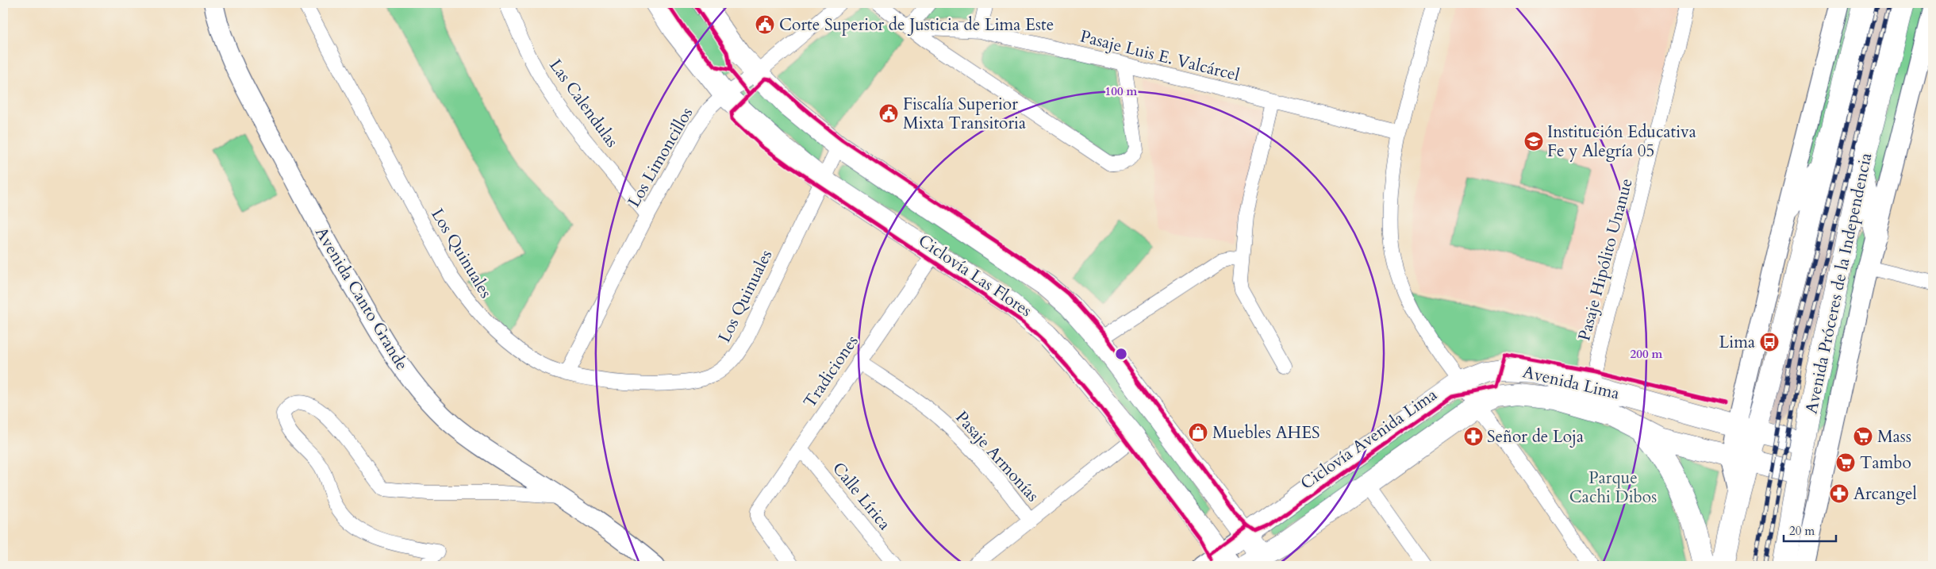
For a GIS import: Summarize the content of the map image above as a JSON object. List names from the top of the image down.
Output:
{
  "streets": {
    "main road": ["Avenida Próceres de la Independencia", "Avenida Canto Grande", "Avenida Lima"],
    "street": [
      "Pasaje Luis E. Valcárcel",
      "Las Calendulas",
      "Los Limoncillos",
      "Los Quinuales",
      "Pasaje Hipólito Unanue",
      "Tradiciones",
      "Pasaje Armonías",
      "Calle Lírica"
    ],
    "cycle path": ["Ciclovía Las Flores", "Ciclovía Avenida Lima"]
  },
  "crossings": [
    ["Las Calendulas", "Los Limoncillos"],
    ["Los Limoncillos", "Los Quinuales"],
    ["Pasaje Hipólito Unanue", "Avenida Lima"],
    ["Avenida Próceres de la Independencia", "Avenida Lima"],
    ["Tradiciones", "Pasaje Armonías"],
    ["Tradiciones", "Calle Lírica"]
  ],
  "parks": ["Parque Cachi Dibos"],
  "places": {
    "public building": ["Corte Superior de Justicia de Lima Este", "Fiscalía Superior Mixta Transitoria"],
    "school or university": ["Institución Educativa Fe y Alegría 05"],
    "bus stop": ["Lima"],
    "shop": ["Muebles AHES"],
    "pharmacy": ["Señor de Loja", "Arcangel"],
    "supermarket": ["Mass", "Tambo"]
  },
  "scale_bar": "20 m",
  "rings": ["100 m", "200 m"]
}
